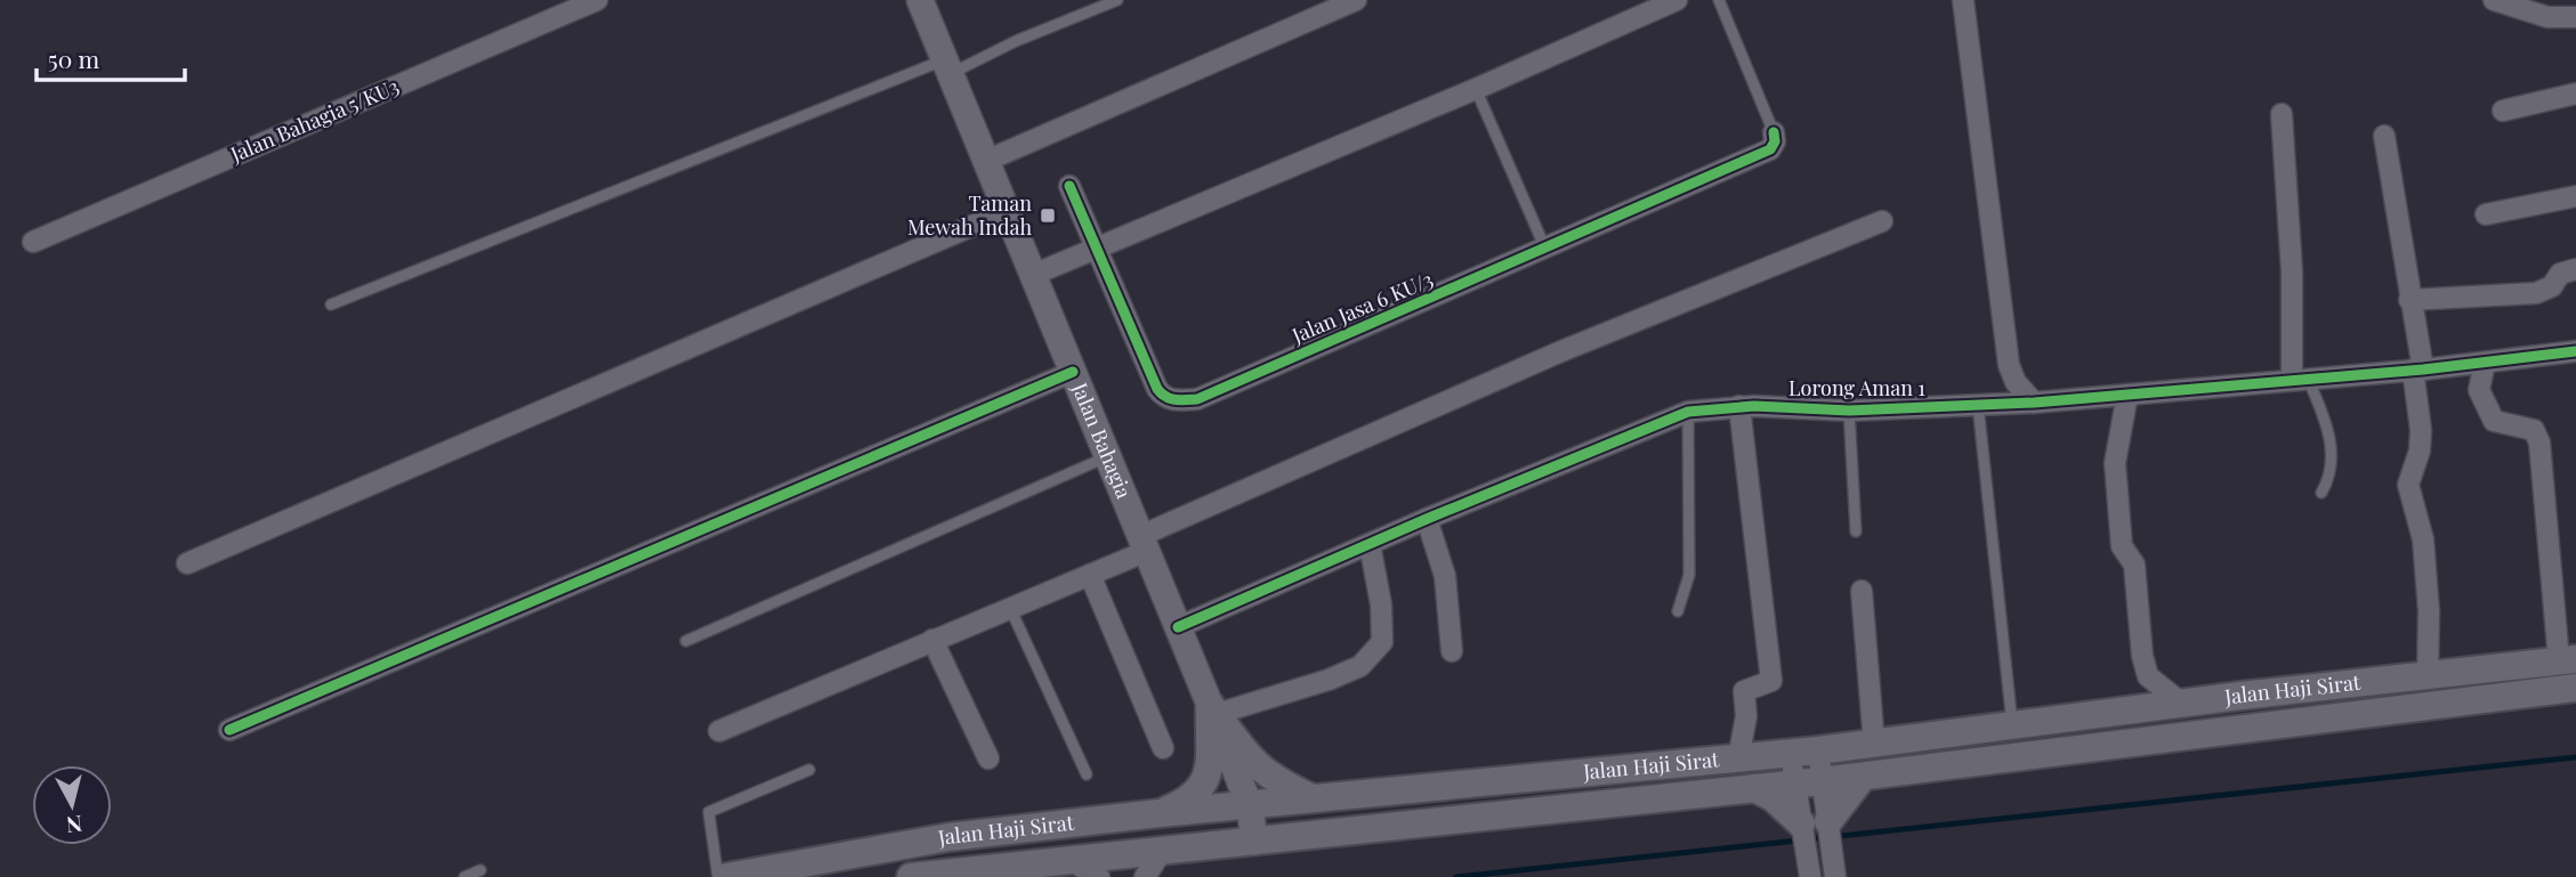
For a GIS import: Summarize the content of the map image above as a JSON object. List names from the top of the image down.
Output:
{
  "streets": {
    "main road": ["Jalan Haji Sirat"],
    "street": [
      "Jalan Bahagia 5/KU3",
      "Jalan Jasa 6 KU/3",
      "Lorong Aman 1",
      "Jalan Bahagia"
    ]
  },
  "crossings": [
    ["Lorong Aman 1", "Jalan Bahagia"],
    ["Jalan Bahagia", "Jalan Haji Sirat"]
  ],
  "places": {
    "transit": ["Taman Mewah Indah"]
  },
  "scale_bar": "50 m",
  "north": "bottom"
}
